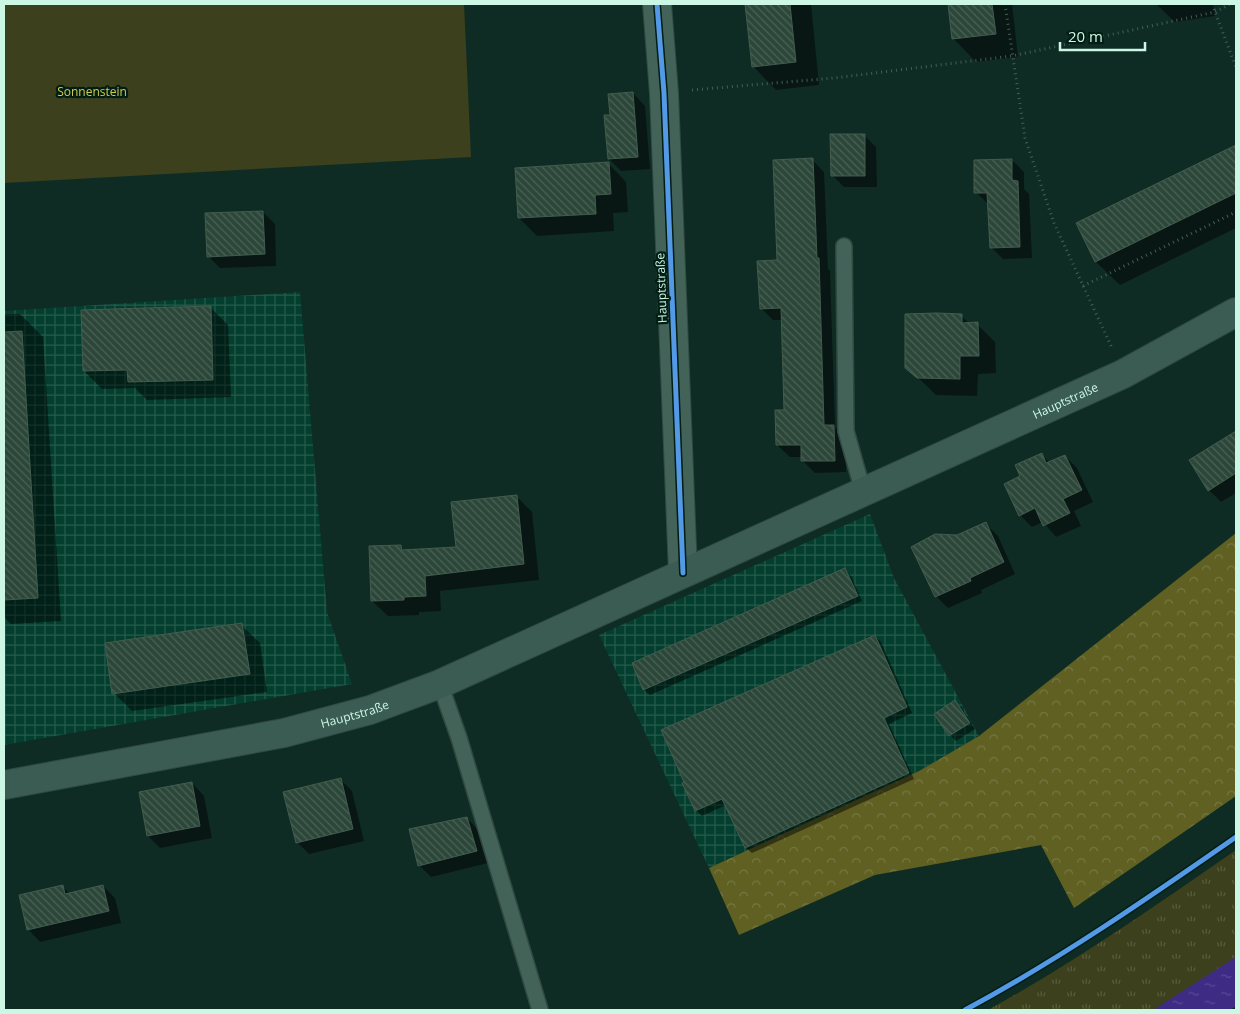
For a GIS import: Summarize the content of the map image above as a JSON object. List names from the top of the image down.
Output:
{
  "streets": {
    "main road": ["Hauptstraße"]
  },
  "parks": ["Sonnenstein"],
  "scale_bar": "20 m"
}
